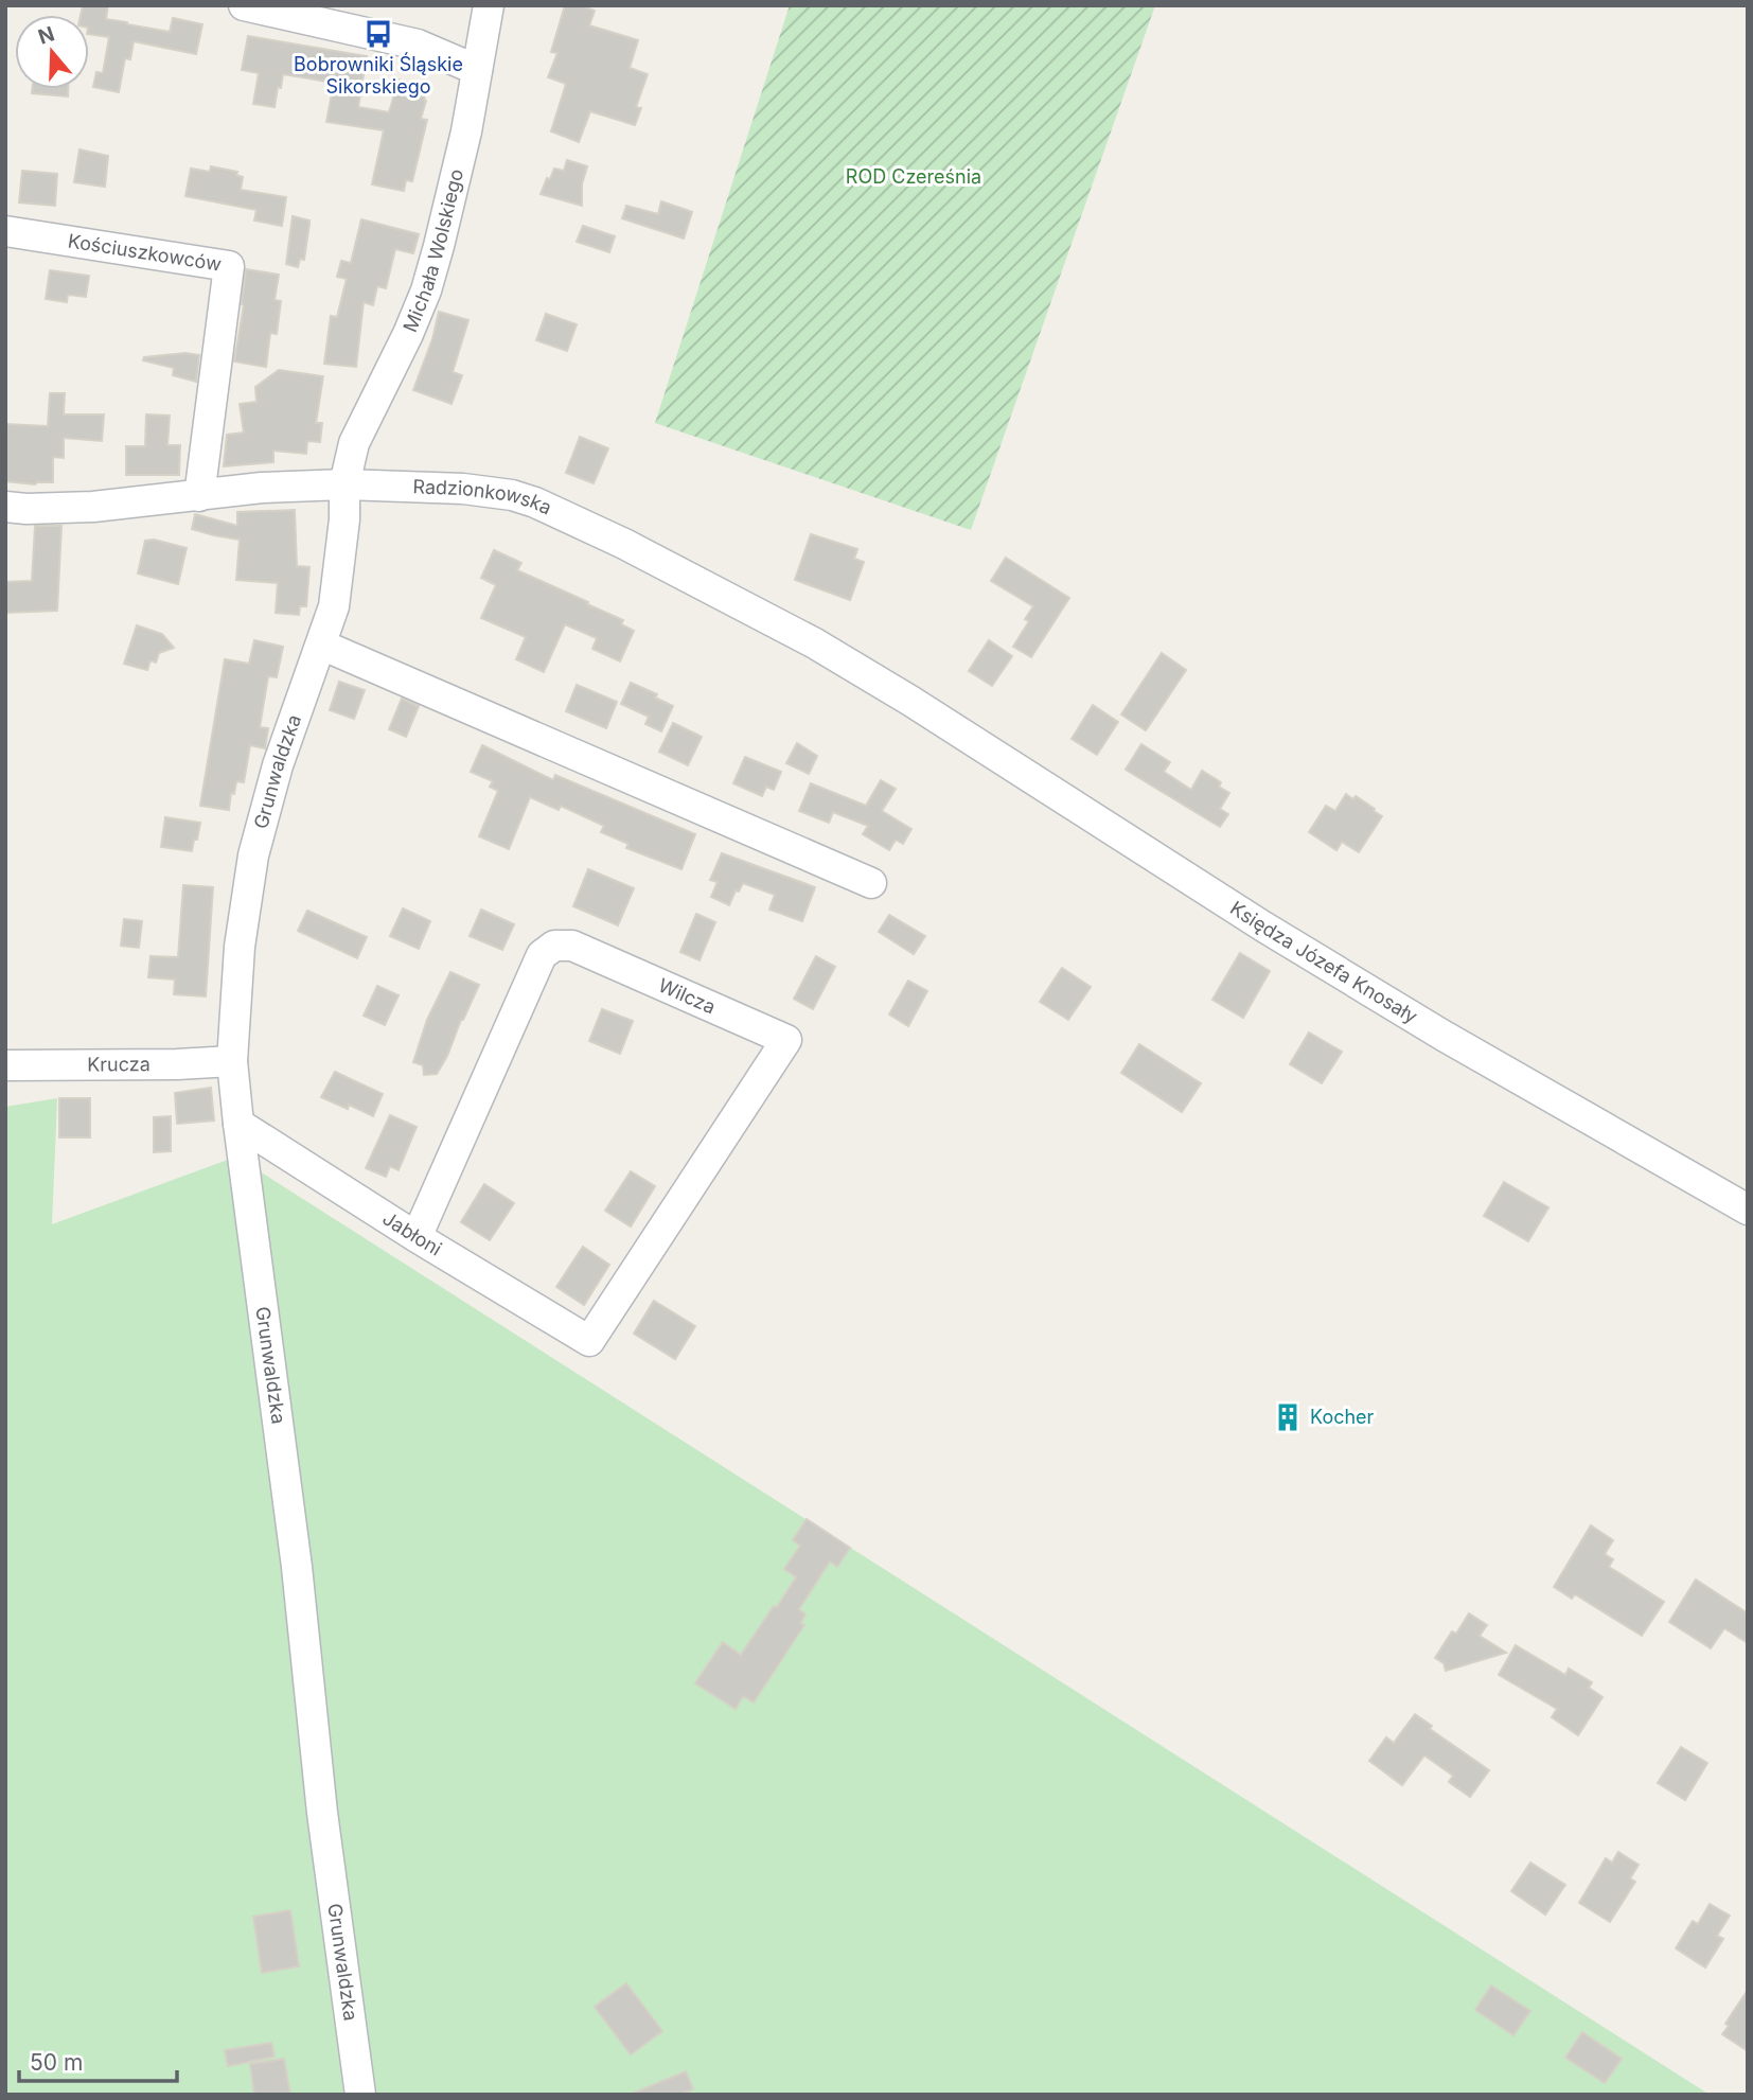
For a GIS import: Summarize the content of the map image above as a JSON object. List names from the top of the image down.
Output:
{
  "streets": {
    "street": [
      "Michała Wolskiego",
      "Kościuszkowców",
      "Radzionkowska",
      "Grunwaldzka",
      "Księdza Józefa Knosały",
      "Wilcza",
      "Krucza",
      "Jabłoni"
    ]
  },
  "crossings": [
    ["Michała Wolskiego", "Radzionkowska"],
    ["Michała Wolskiego", "Grunwaldzka"],
    ["Kościuszkowców", "Radzionkowska"],
    ["Radzionkowska", "Grunwaldzka"],
    ["Radzionkowska", "Księdza Józefa Knosały"],
    ["Grunwaldzka", "Krucza"],
    ["Grunwaldzka", "Jabłoni"],
    ["Wilcza", "Jabłoni"]
  ],
  "parks": ["ROD Czereśnia"],
  "places": {
    "bus stop": ["Bobrowniki Śląskie Sikorskiego"],
    "building": ["Kocher"]
  },
  "scale_bar": "50 m",
  "north": "top"
}
